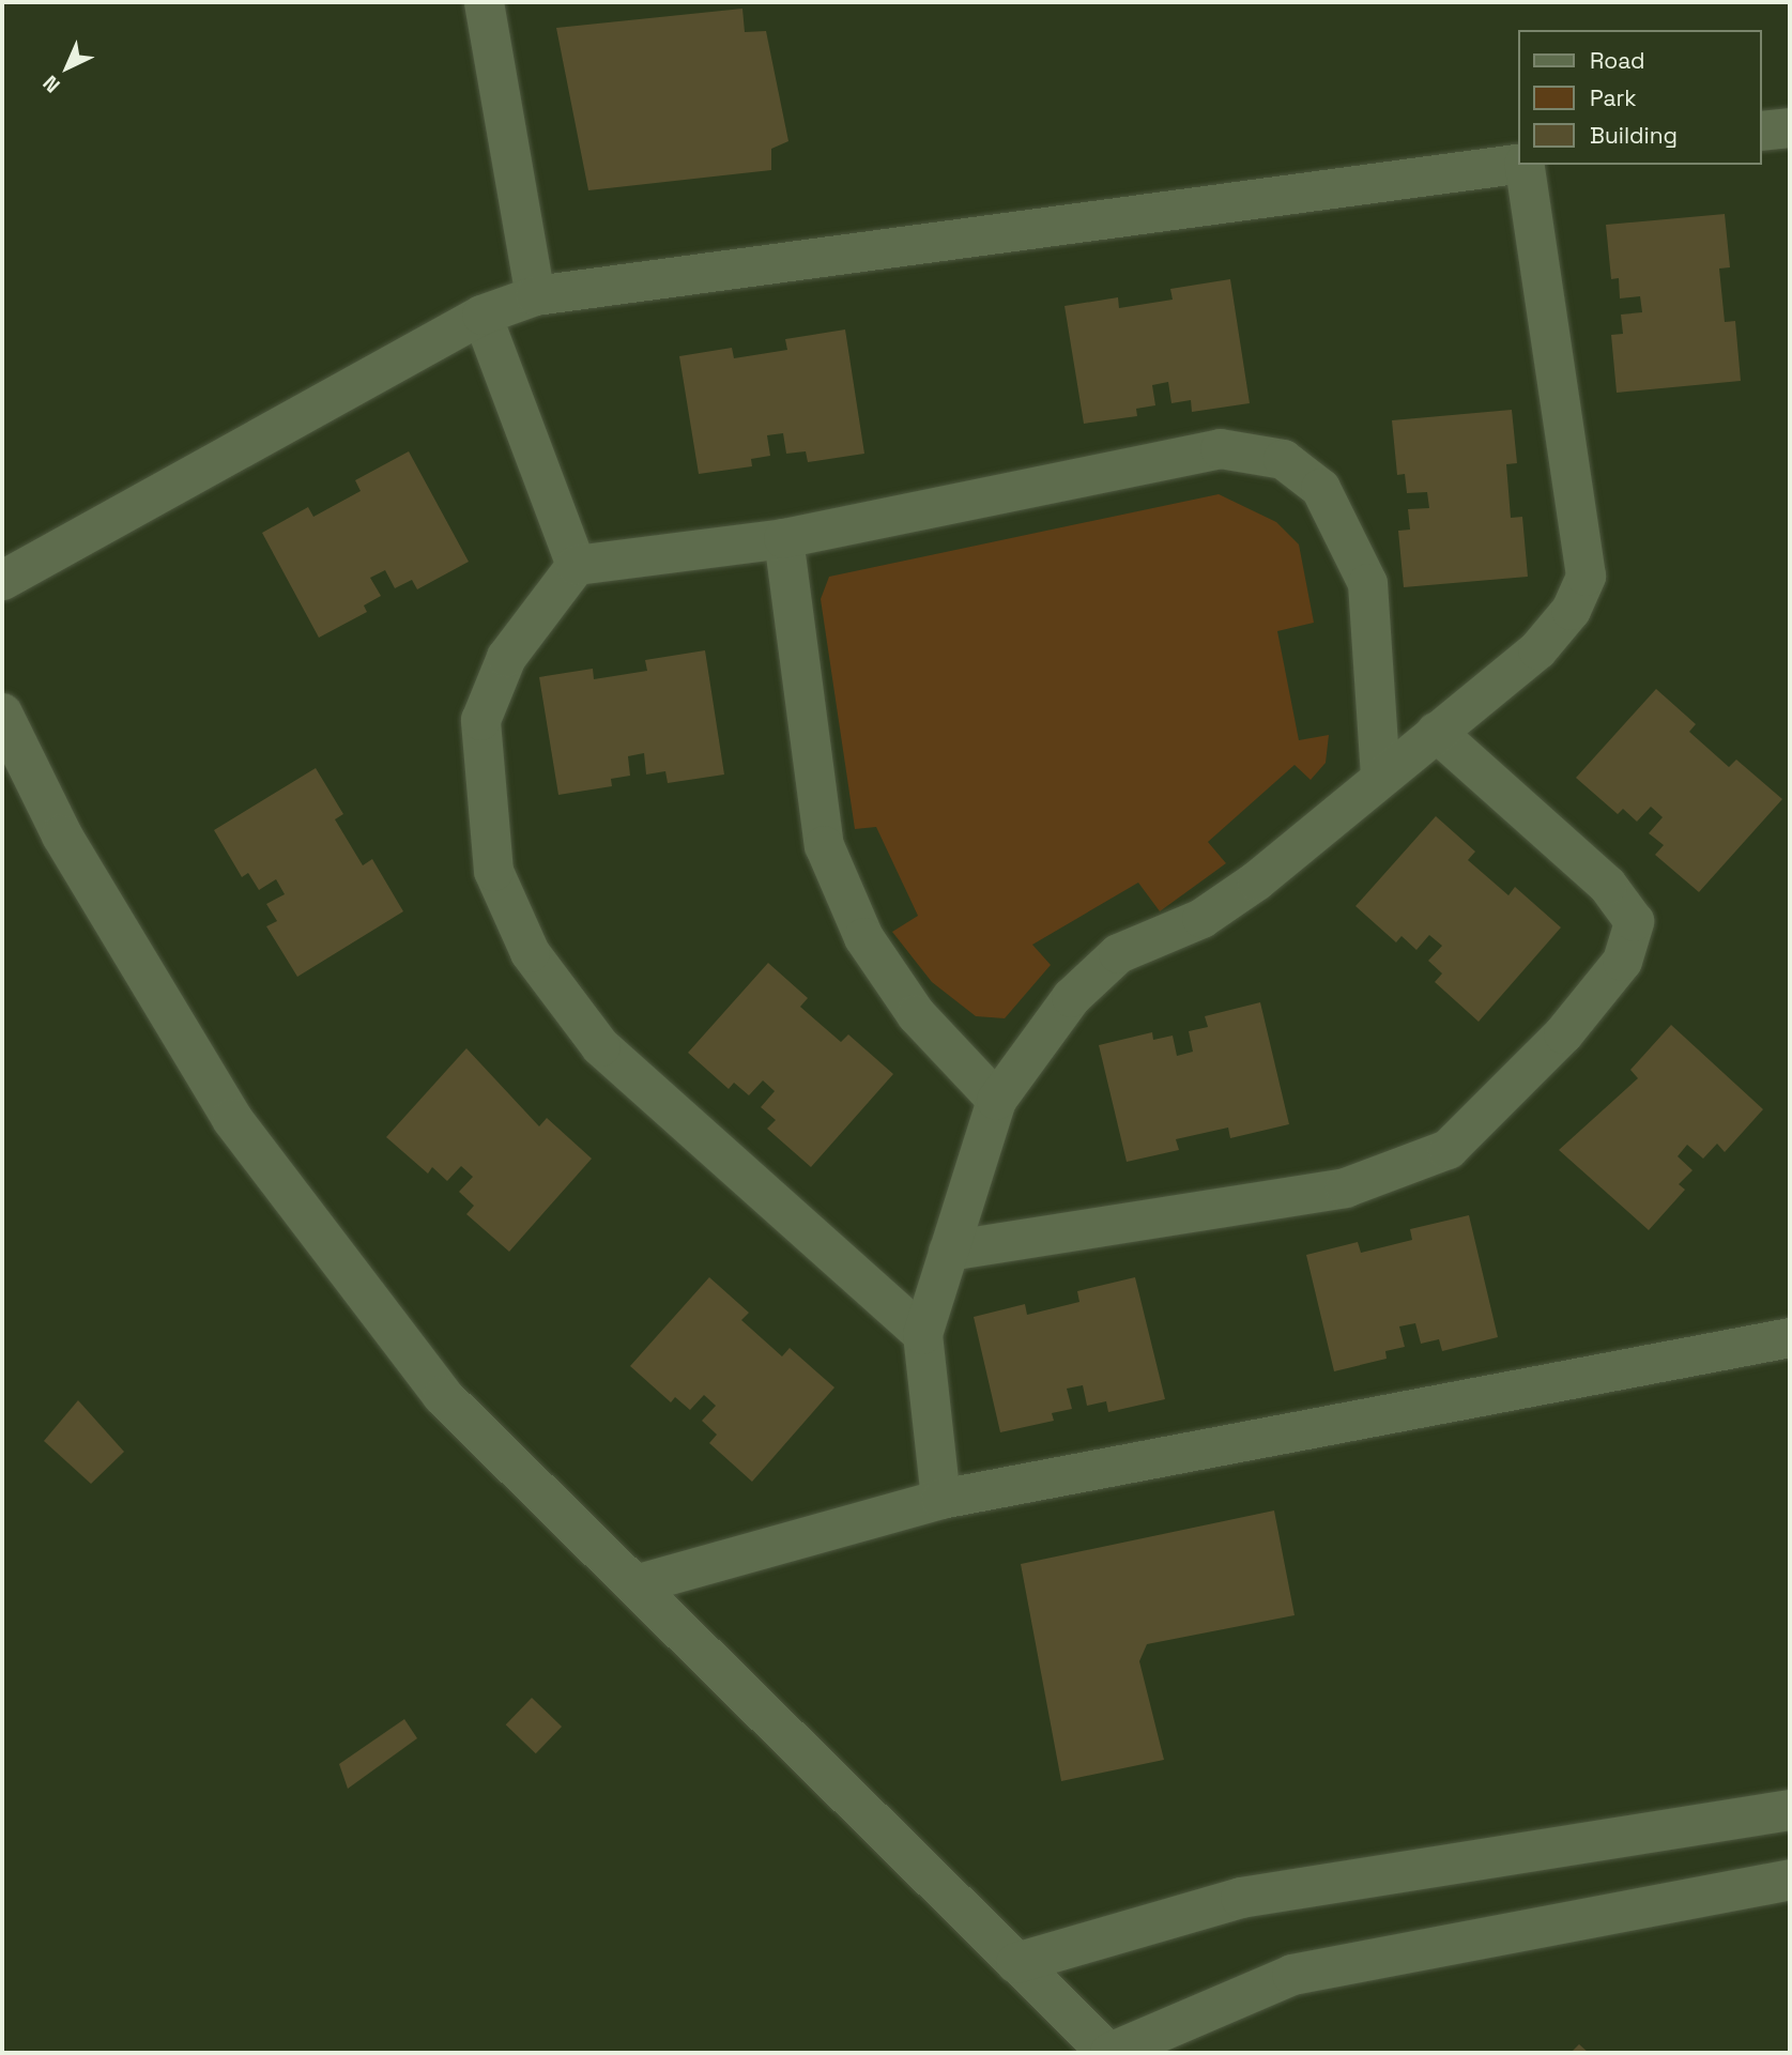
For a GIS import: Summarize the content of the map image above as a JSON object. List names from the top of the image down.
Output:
{
  "legend": ["Road", "Park", "Building"],
  "north": "bottom left"
}
